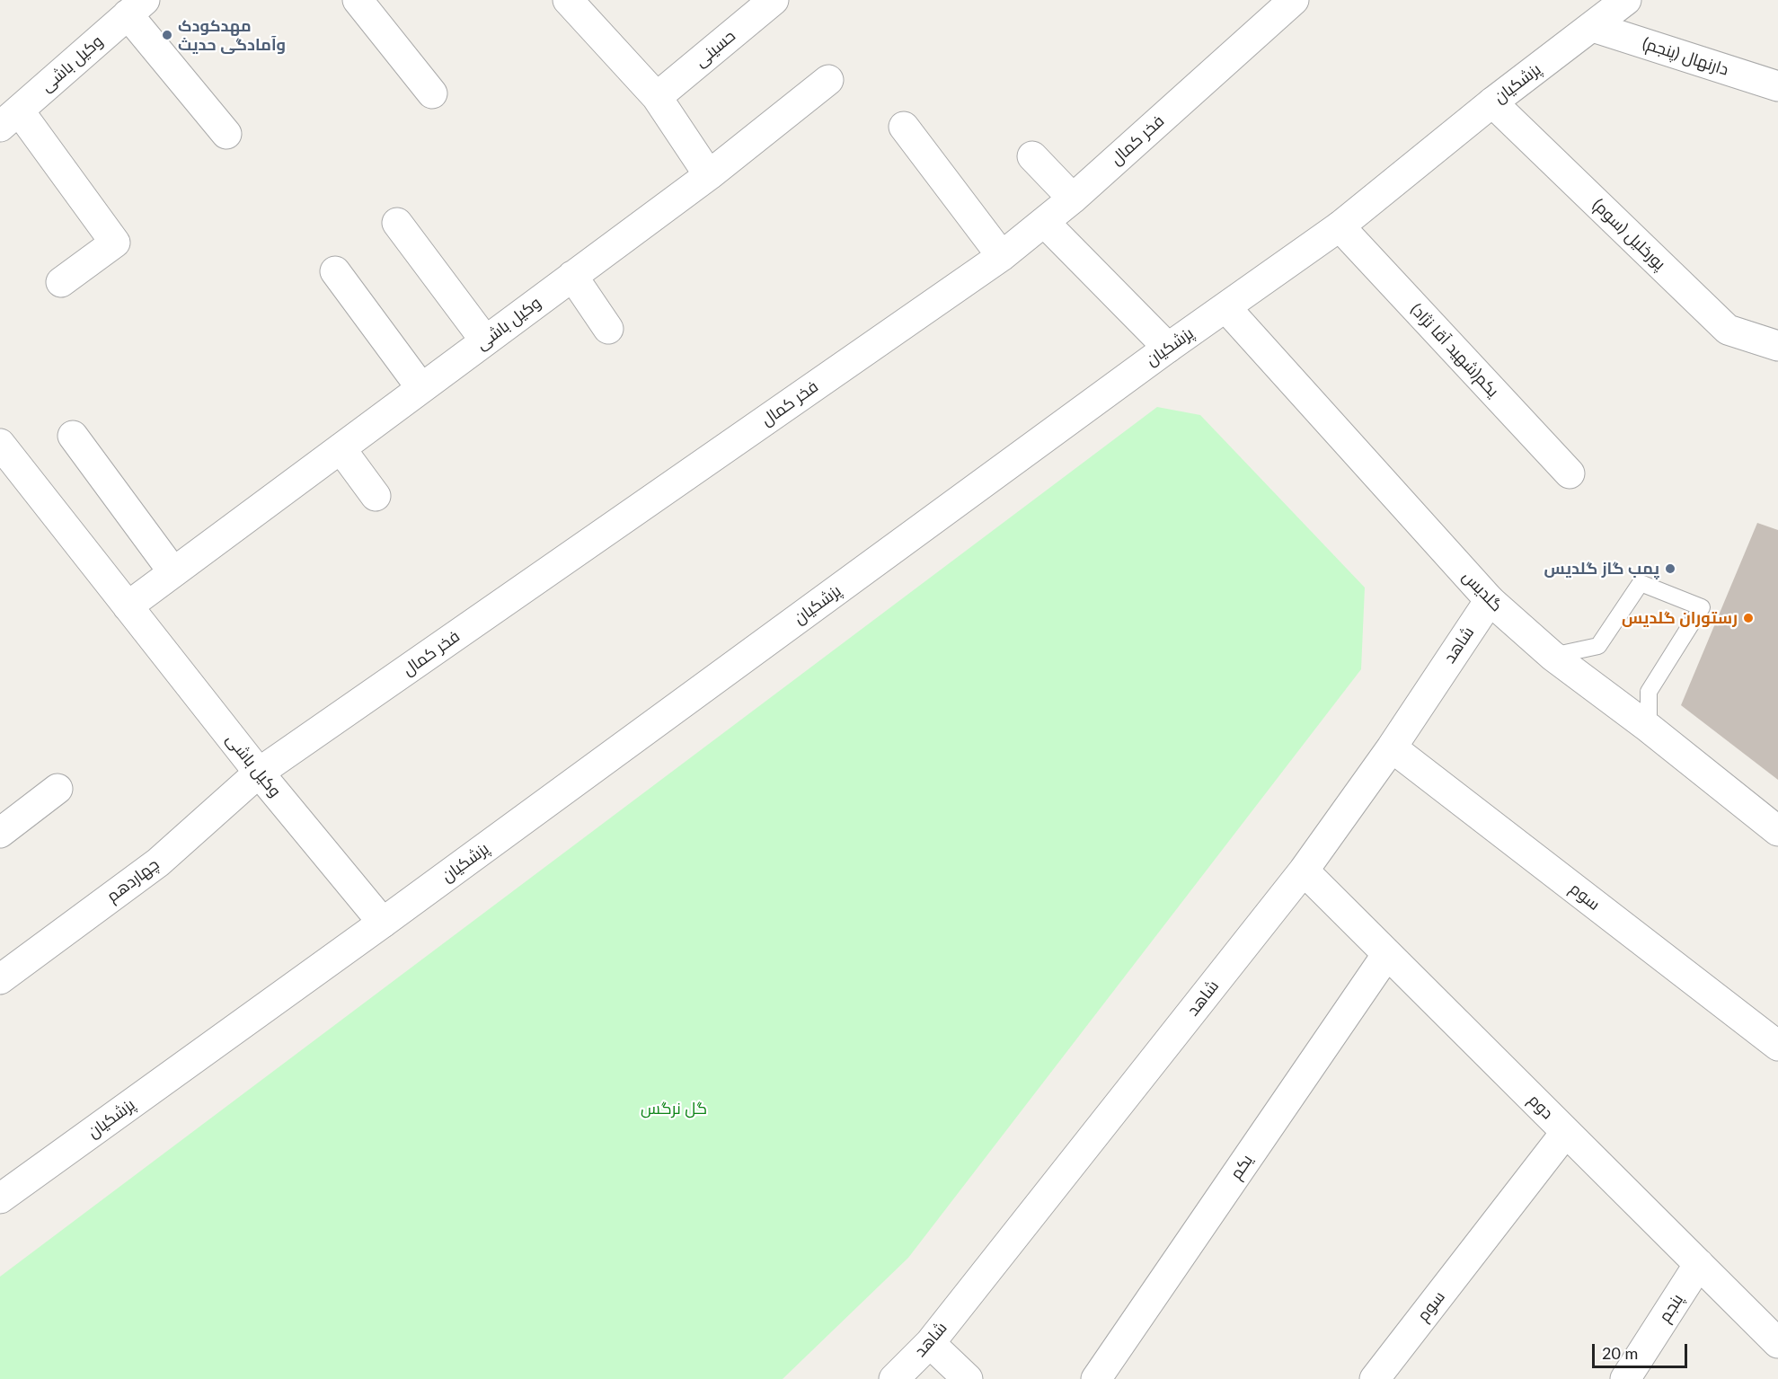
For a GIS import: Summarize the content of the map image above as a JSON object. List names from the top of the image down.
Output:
{
  "streets": {
    "street": [
      "حسینی",
      "دارنهال (پنجم)",
      "وکیل باشی",
      "پزشکیان",
      "فخر کمال",
      "پورخلیل (سوم)",
      "یکم(شهید آقا نژاد)",
      "گلدیس",
      "شاهد",
      "چهاردهم",
      "سوم",
      "دوم",
      "یکم",
      "پنجم"
    ]
  },
  "crossings": [
    ["دارنهال (پنجم)", "پزشکیان"],
    ["وکیل باشی", "پزشکیان"],
    ["وکیل باشی", "فخر کمال"],
    ["وکیل باشی", "چهاردهم"],
    ["پزشکیان", "پورخلیل (سوم)"],
    ["پزشکیان", "یکم(شهید آقا نژاد)"],
    ["پزشکیان", "گلدیس"],
    ["فخر کمال", "چهاردهم"],
    ["گلدیس", "شاهد"],
    ["شاهد", "سوم"],
    ["شاهد", "دوم"],
    ["سوم", "دوم"],
    ["دوم", "یکم"],
    ["دوم", "پنجم"]
  ],
  "parks": ["گل نرگس"],
  "places": ["مهدکودک وآمادگی حدیث", "پمب گاز گلدیس", "رستوران گلدیس"],
  "scale_bar": "20 m"
}
